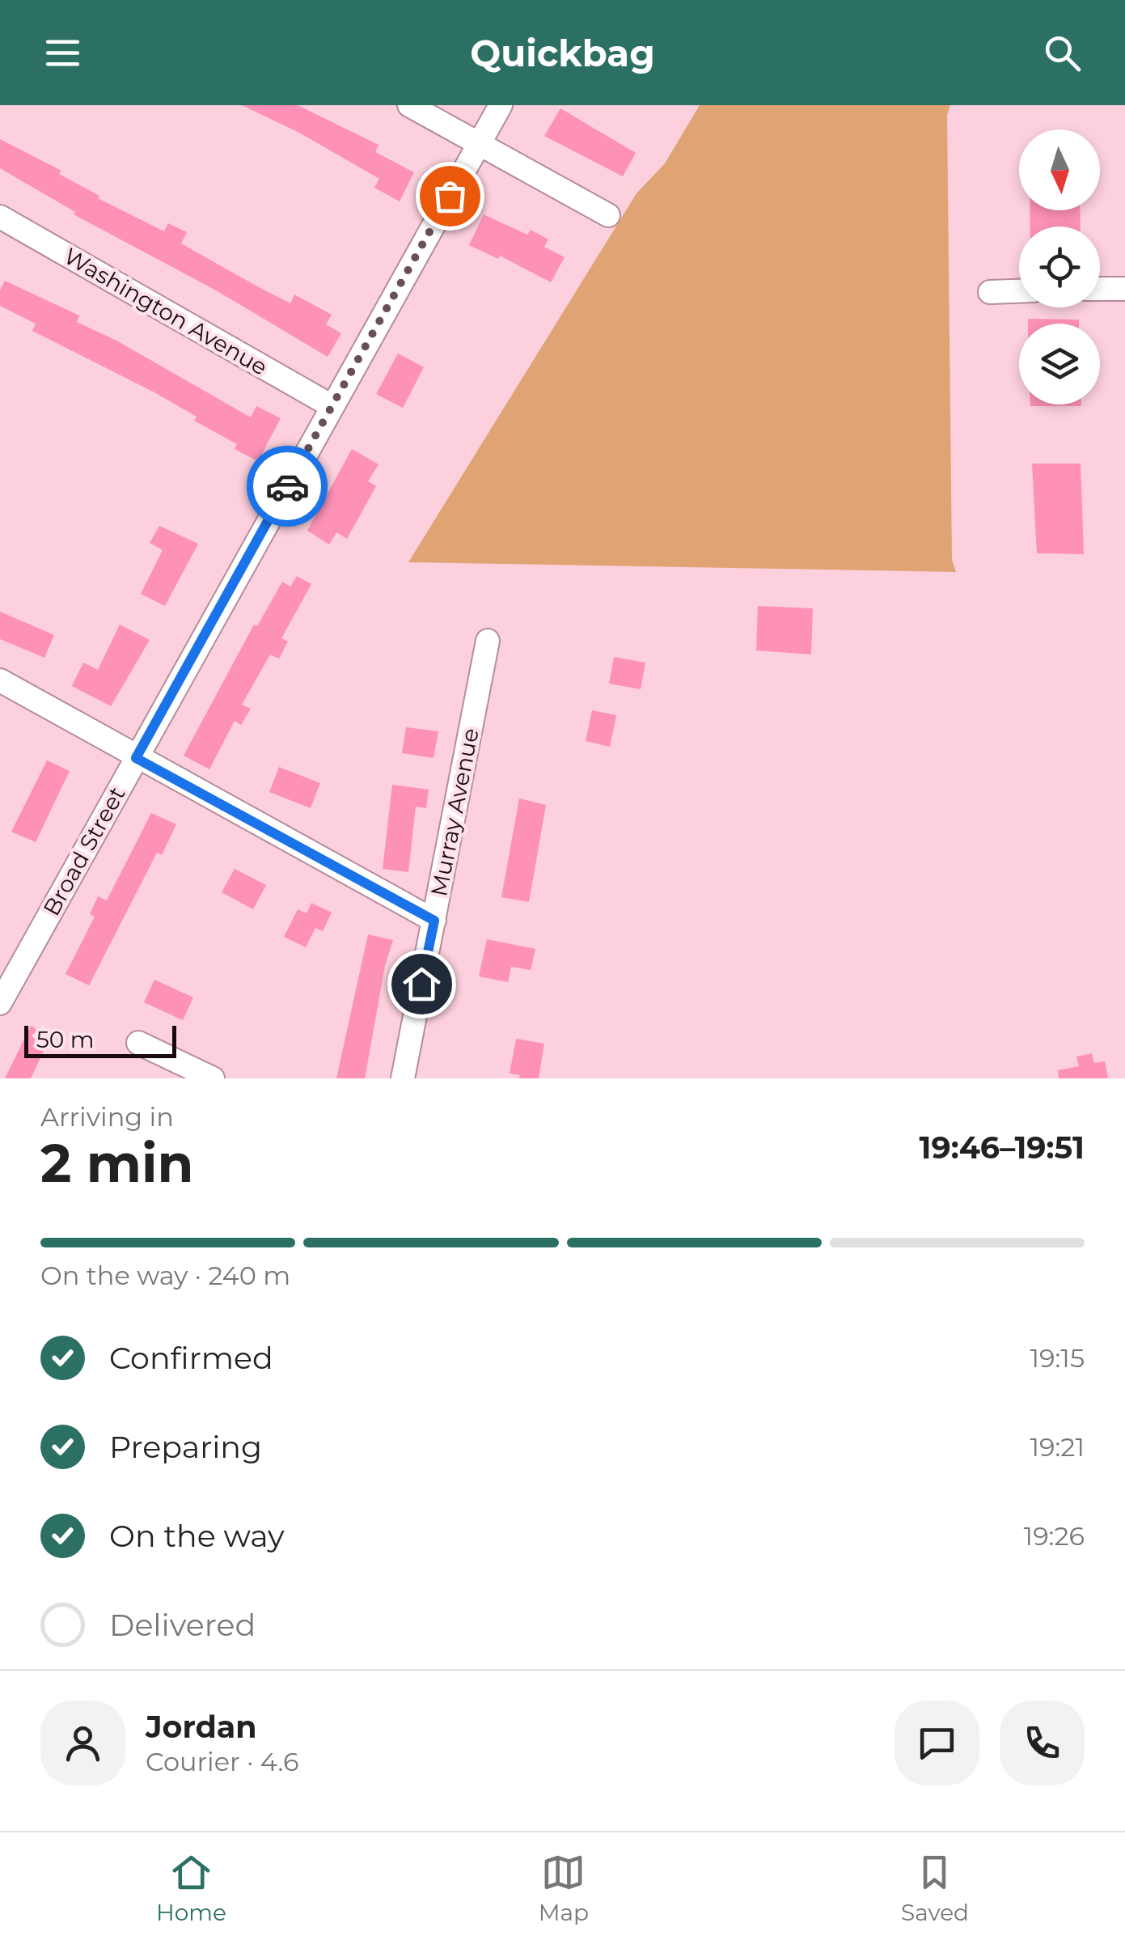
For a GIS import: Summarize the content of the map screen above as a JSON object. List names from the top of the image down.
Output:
{
  "streets": {
    "street": ["Washington Avenue", "Murray Avenue", "Broad Street"]
  },
  "crossings": [
    ["Washington Avenue", "Broad Street"]
  ],
  "scale_bar": "50 m",
  "north": "bottom",
  "page": {
    "header": "Quickbag",
    "scale": "50 m",
    "heading": ["2 min", "Arriving in", "19:46–19:51"],
    "panel": ["Jordan", "Courier · 4.6"],
    "bar": "On the way · 240 m",
    "list": [
      ["Confirmed", "19:15"],
      ["Preparing", "19:21"],
      ["On the way", "19:26"],
      "Delivered"
    ],
    "tabs": ["Home", "Map", "Saved"]
  }
}
